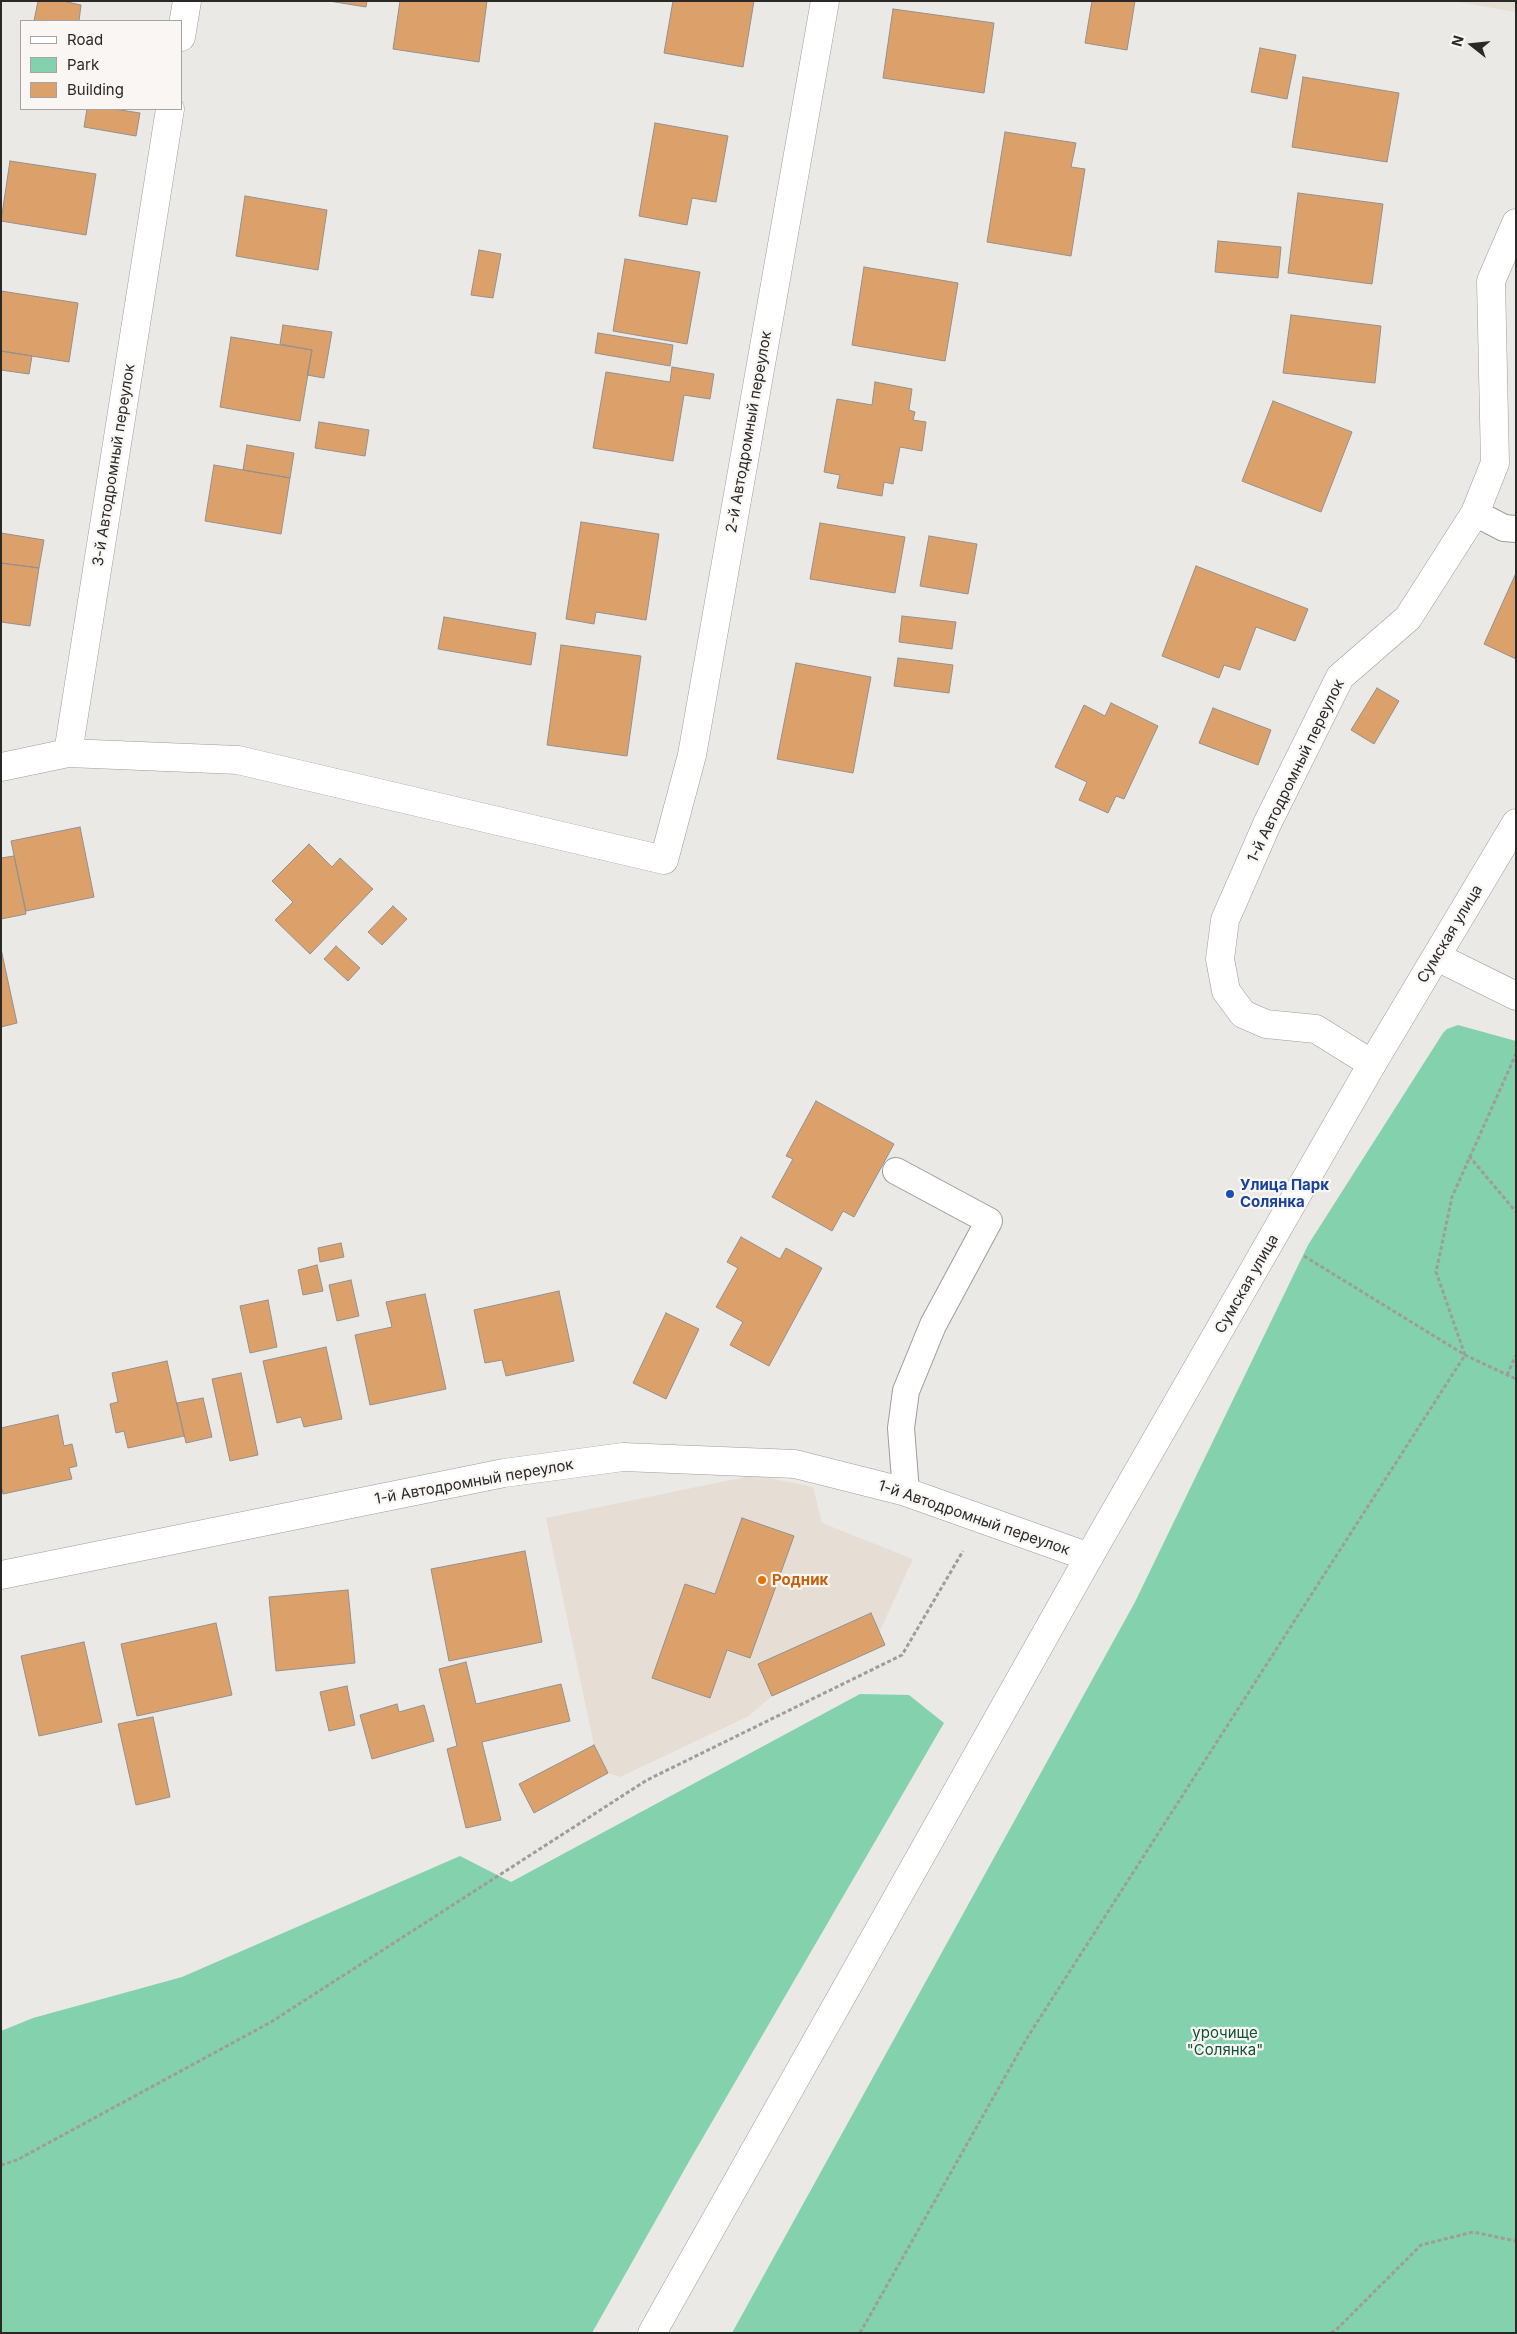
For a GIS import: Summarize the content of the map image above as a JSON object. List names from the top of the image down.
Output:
{
  "streets": {
    "street": [
      "2-й Автодромный переулок",
      "3-й Автодромный переулок",
      "1-й Автодромный переулок",
      "Сумская улица"
    ]
  },
  "crossings": [
    ["2-й Автодромный переулок", "3-й Автодромный переулок"],
    ["1-й Автодромный переулок", "Сумская улица"]
  ],
  "parks": ["урочище \"Солянка\""],
  "places": ["Улица Парк Солянка", "Родник"],
  "legend": ["Road", "Park", "Building"],
  "north": "left"
}
